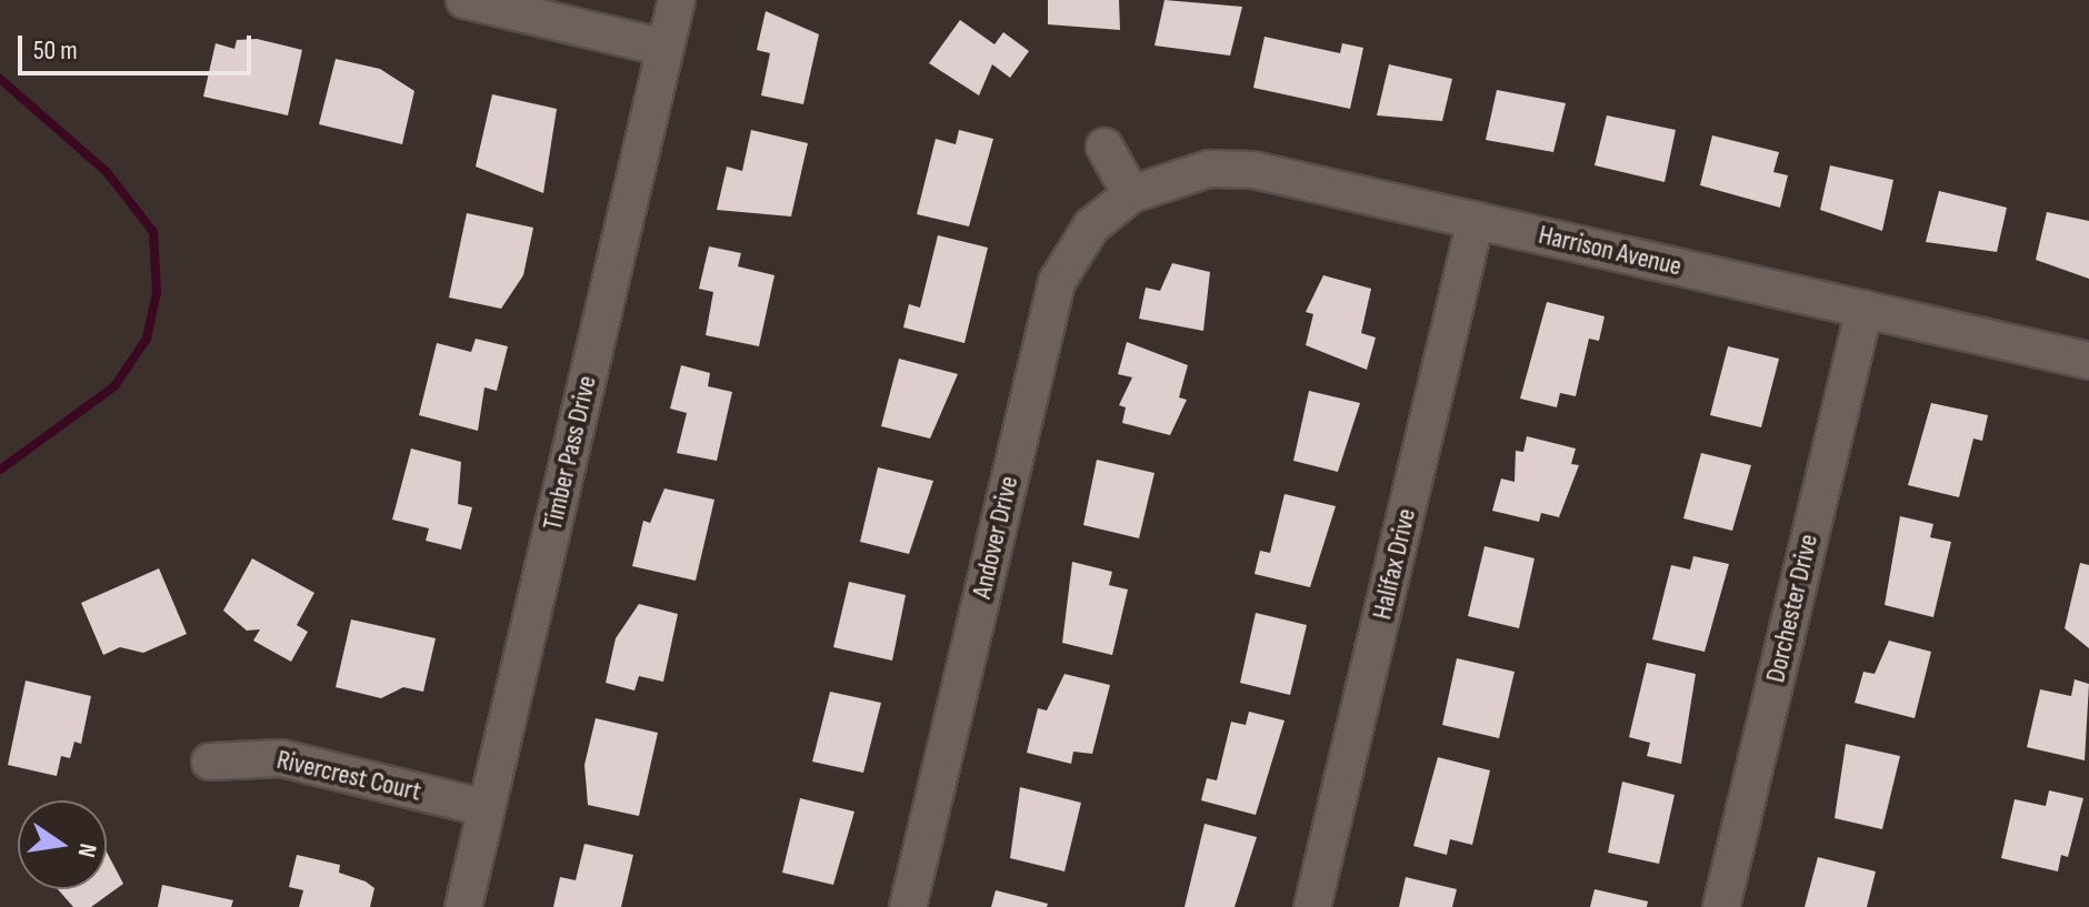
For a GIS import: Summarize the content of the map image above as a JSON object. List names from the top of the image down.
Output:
{
  "streets": {
    "street": [
      "Harrison Avenue",
      "Timber Pass Drive",
      "Andover Drive",
      "Halifax Drive",
      "Dorchester Drive",
      "Rivercrest Court"
    ]
  },
  "crossings": [
    ["Harrison Avenue", "Andover Drive"],
    ["Harrison Avenue", "Halifax Drive"],
    ["Harrison Avenue", "Dorchester Drive"],
    ["Timber Pass Drive", "Rivercrest Court"]
  ],
  "scale_bar": "50 m",
  "north": "right"
}
